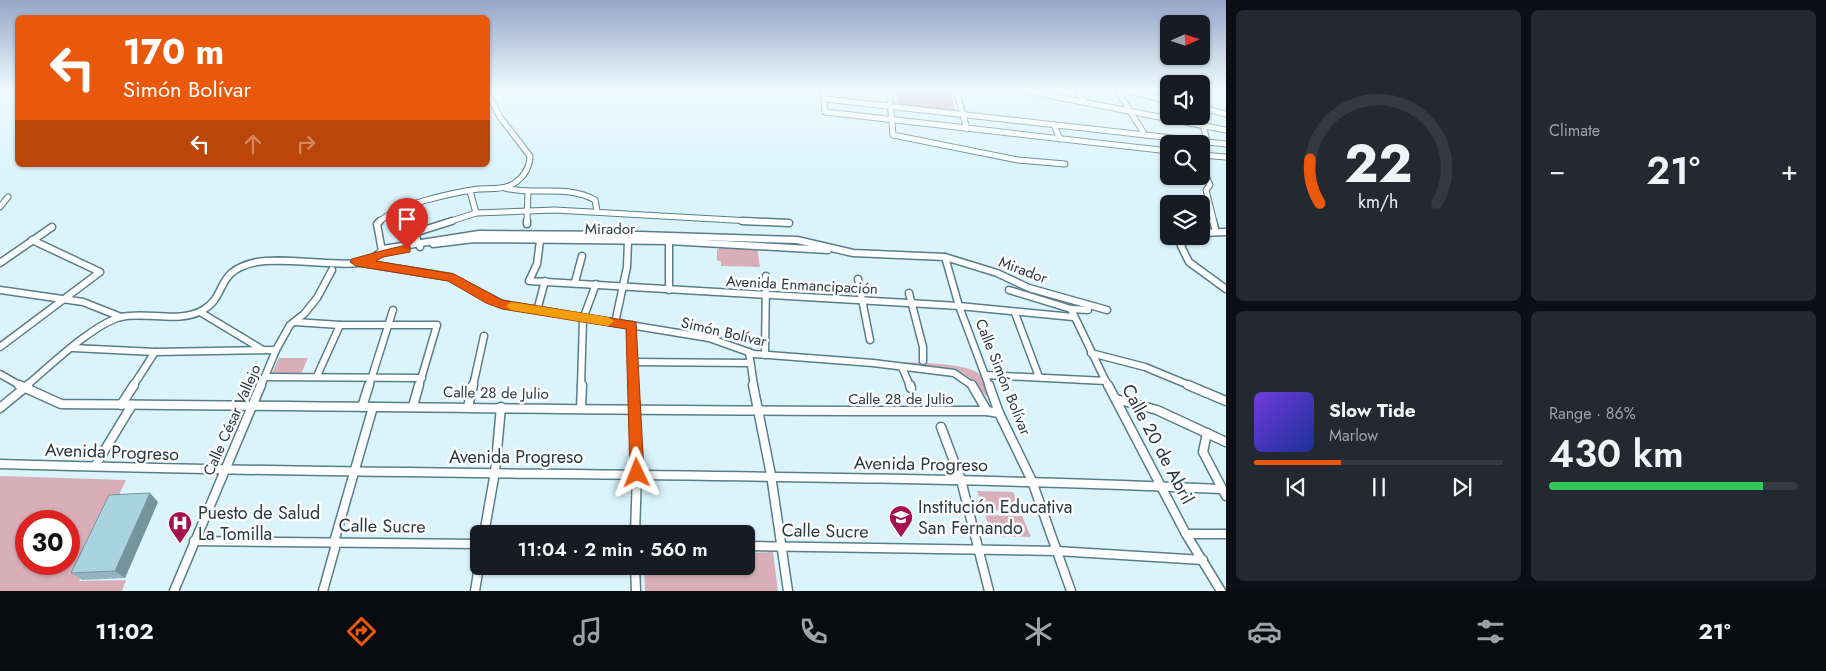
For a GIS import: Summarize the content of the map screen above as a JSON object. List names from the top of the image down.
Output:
{
  "streets": {
    "street": [
      "Mirador",
      "Avenida Enmancipación",
      "Simón Bolívar",
      "Calle Simón Bolívar",
      "Calle 28 de Julio",
      "Calle César Vallejo",
      "Calle 20 de Abril",
      "Avenida Progreso",
      "Calle Sucre"
    ]
  },
  "crossings": [
    ["Mirador", "Avenida Enmancipación"],
    ["Mirador", "Simón Bolívar"],
    ["Mirador", "Calle Simón Bolívar"],
    ["Avenida Enmancipación", "Calle Simón Bolívar"],
    ["Avenida Enmancipación", "Calle 20 de Abril"],
    ["Simón Bolívar", "Calle 28 de Julio"],
    ["Calle Simón Bolívar", "Calle 28 de Julio"],
    ["Calle Simón Bolívar", "Avenida Progreso"],
    ["Calle Simón Bolívar", "Calle Sucre"],
    ["Calle 28 de Julio", "Calle César Vallejo"],
    ["Calle César Vallejo", "Avenida Progreso"],
    ["Calle César Vallejo", "Calle Sucre"],
    ["Calle 20 de Abril", "Avenida Progreso"],
    ["Calle 20 de Abril", "Calle Sucre"]
  ],
  "places": {
    "school or university": ["Institución Educativa San Fernando"],
    "hospital": ["Puesto de Salud La Tomilla"]
  },
  "north": "right",
  "page": {
    "tile": [
      "Climate",
      ["Range · 86%", "430 km"]
    ],
    "turn": ["170 m", "Simón Bolívar"],
    "heat": ["−", "21°", "+"],
    "song": ["Slow Tide", "Marlow"],
    "limit": "30",
    "trip": "11:04 · 2 min · 560 m",
    "tabs": ["11:02", "21°"],
    "gauge": ["22", "km/h"]
  }
}
